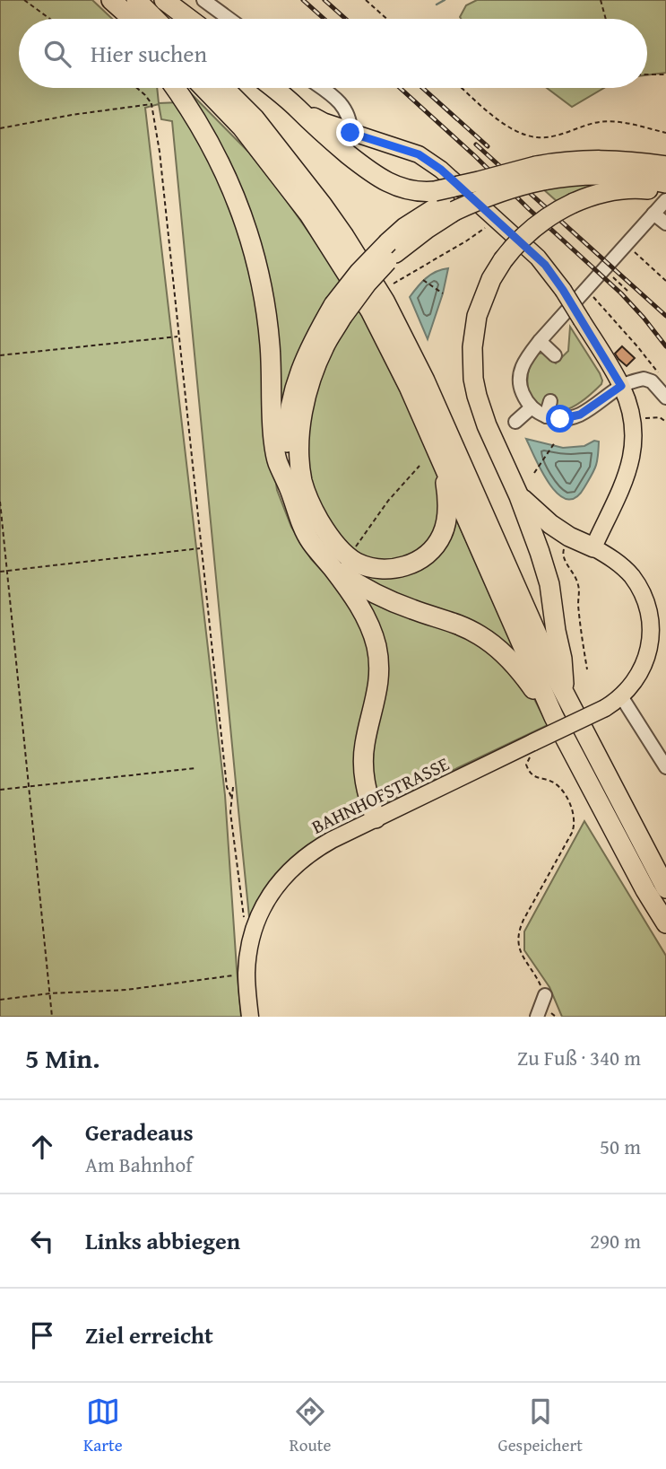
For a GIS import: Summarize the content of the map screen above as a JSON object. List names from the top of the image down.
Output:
{
  "streets": {
    "main road": ["BAHNHOFSTRASSE"]
  },
  "page": {
    "search": "Hier suchen",
    "heading": ["5 Min.", "Zu Fuß · 340 m"],
    "list": [
      ["Geradeaus", "Am Bahnhof", "50 m"],
      ["Links abbiegen", "290 m"],
      "Ziel erreicht"
    ],
    "nav": ["Karte", "Route", "Gespeichert"]
  }
}
